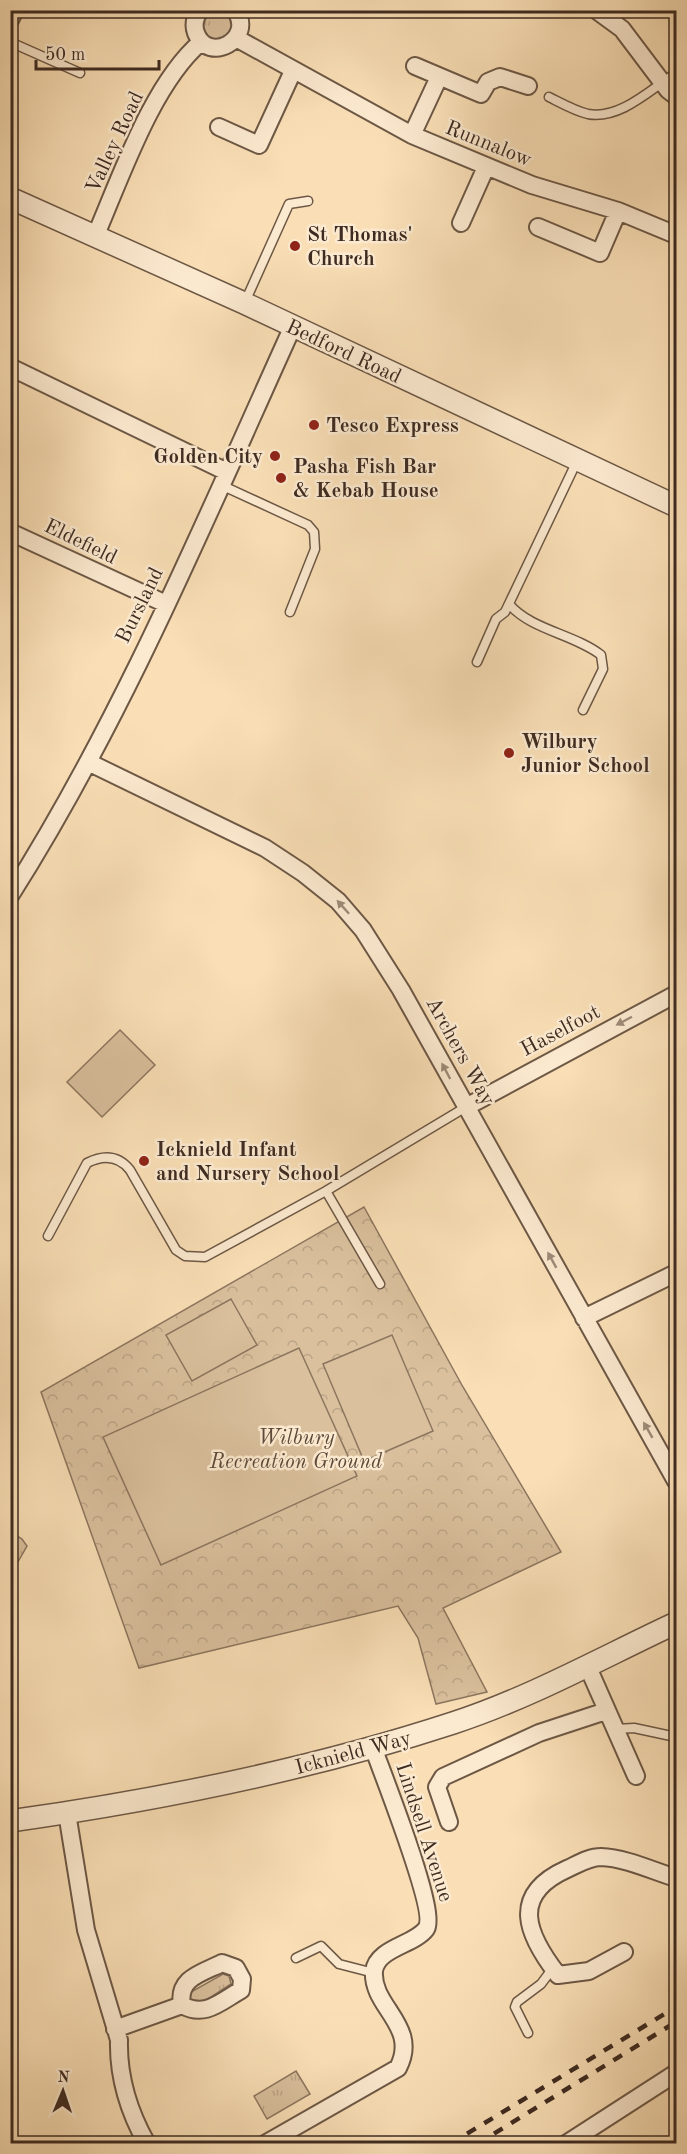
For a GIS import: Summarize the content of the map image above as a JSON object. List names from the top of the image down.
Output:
{
  "streets": {
    "street": [
      "Valley Road",
      "Runnalow",
      "Bedford Road",
      "Eldefield",
      "Bursland",
      "Haselfoot",
      "Archers Way",
      "Icknield Way",
      "Lindsell Avenue"
    ]
  },
  "crossings": [
    ["Valley Road", "Bedford Road"],
    ["Bedford Road", "Bursland"],
    ["Eldefield", "Bursland"],
    ["Bursland", "Archers Way"],
    ["Haselfoot", "Archers Way"],
    ["Icknield Way", "Lindsell Avenue"]
  ],
  "one_way": ["Haselfoot", "Archers Way"],
  "parks": ["Wilbury Recreation Ground"],
  "places": [
    "St Thomas' Church",
    "Tesco Express",
    "Golden City",
    "Pasha Fish Bar & Kebab House",
    "Wilbury Junior School",
    "Icknield Infant and Nursery School"
  ],
  "scale_bar": "50 m",
  "north": "top"
}
